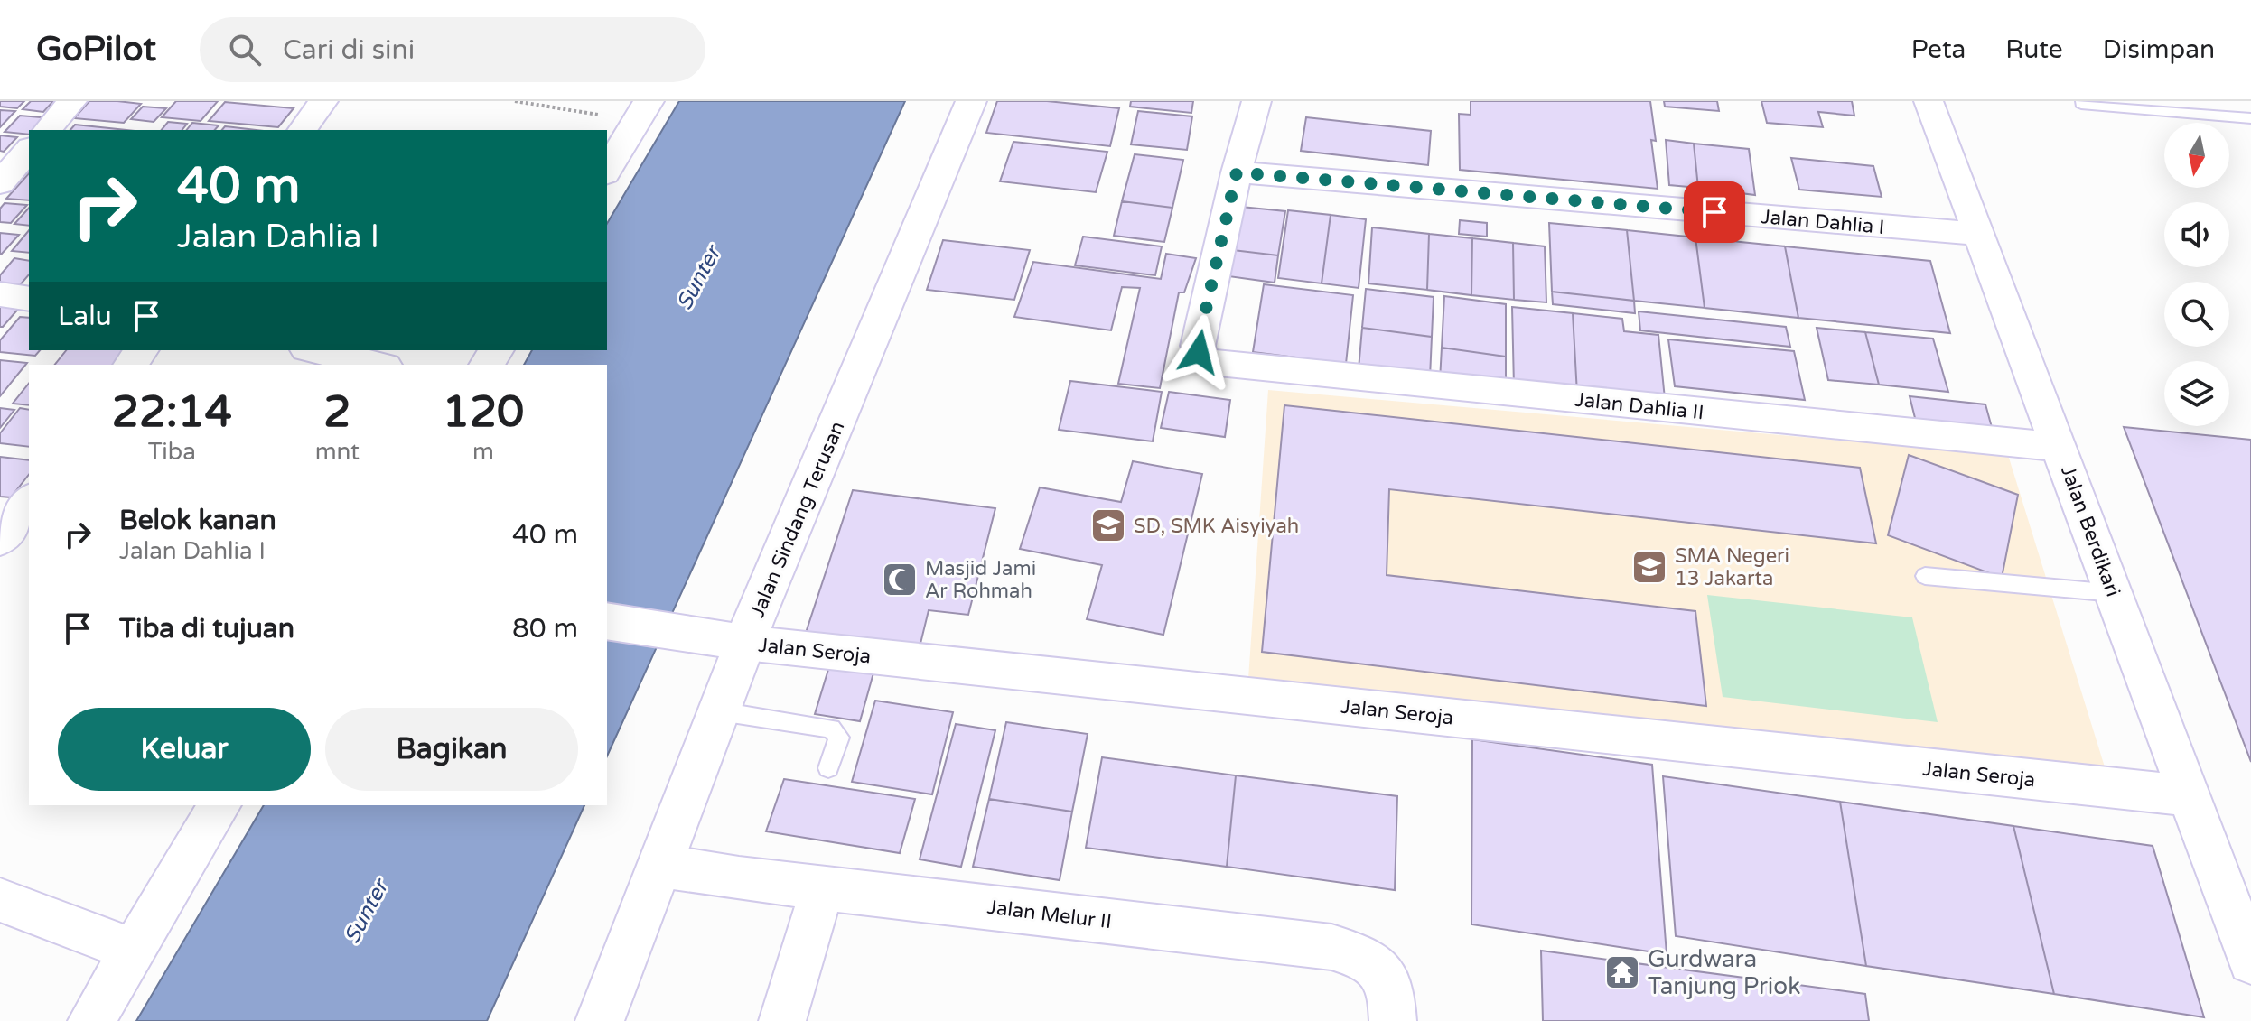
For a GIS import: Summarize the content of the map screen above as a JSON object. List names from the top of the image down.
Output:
{
  "streets": {
    "street": [
      "Jalan Dahlia I",
      "Jalan Dahlia II",
      "Jalan Sindang Terusan",
      "Jalan Berdikari",
      "Jalan Seroja",
      "Jalan Melur II"
    ]
  },
  "crossings": [
    ["Jalan Dahlia I", "Jalan Dahlia II"],
    ["Jalan Dahlia I", "Jalan Berdikari"],
    ["Jalan Dahlia II", "Jalan Berdikari"],
    ["Jalan Sindang Terusan", "Jalan Seroja"],
    ["Jalan Sindang Terusan", "Jalan Melur II"],
    ["Jalan Berdikari", "Jalan Seroja"]
  ],
  "water": ["Sunter"],
  "places": {
    "school or university": ["SD, SMK Aisyiyah", "SMA Negeri 13 Jakarta"],
    "mosque": ["Masjid Jami Ar Rohmah"],
    "temple": ["Gurdwara Tanjung Priok"]
  },
  "north": "bottom",
  "page": {
    "header": "GoPilot",
    "search": "Cari di sini",
    "nav": ["Peta", "Rute", "Disimpan"],
    "turn": ["40 m", "Jalan Dahlia I"],
    "then": "Lalu",
    "eta": [
      "22:14",
      "Tiba",
      "2",
      "mnt",
      "120",
      "m"
    ],
    "list": [
      {
        "name": "Belok kanan",
        "note": "Jalan Dahlia I",
        "value": "40 m"
      },
      {
        "name": "Tiba di tujuan",
        "value": "80 m"
      }
    ],
    "buttons": ["Keluar", "Bagikan"]
  }
}
